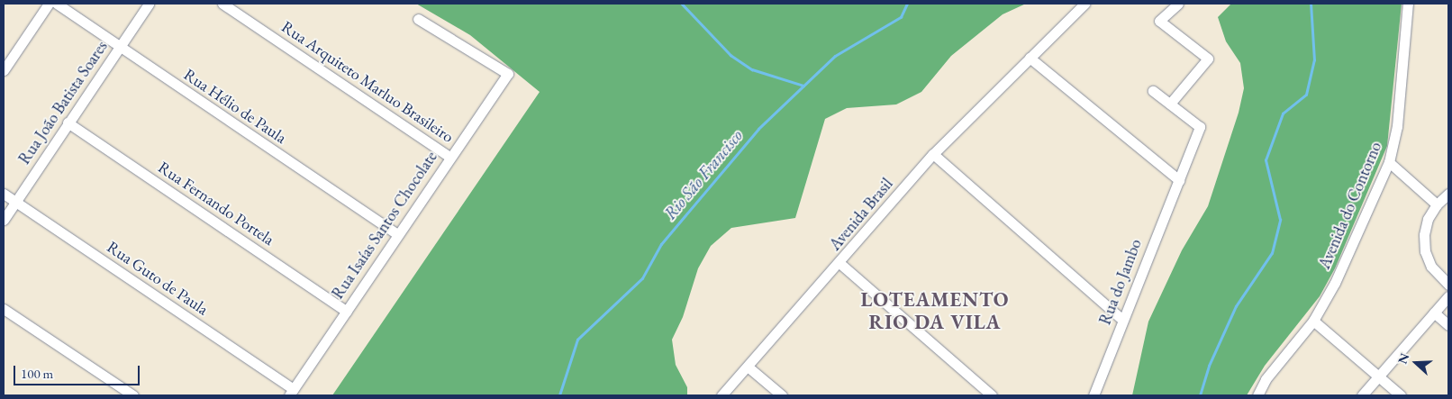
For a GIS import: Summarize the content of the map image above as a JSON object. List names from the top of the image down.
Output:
{
  "streets": {
    "street": [
      "Rua Arquiteto Marluo Brasileiro",
      "Rua João Batista Soares",
      "Rua Hélio de Paula",
      "Rua Fernando Portela",
      "Avenida do Contorno",
      "Avenida Brasil",
      "Rua Isaías Santos Chocolate",
      "Rua Guto de Paula",
      "Rua do Jambo"
    ]
  },
  "crossings": [
    ["Rua Arquiteto Marluo Brasileiro", "Rua Isaías Santos Chocolate"],
    ["Rua João Batista Soares", "Rua Hélio de Paula"],
    ["Rua João Batista Soares", "Rua Fernando Portela"],
    ["Rua João Batista Soares", "Rua Guto de Paula"],
    ["Rua Hélio de Paula", "Rua Isaías Santos Chocolate"],
    ["Rua Fernando Portela", "Rua Isaías Santos Chocolate"],
    ["Rua Isaías Santos Chocolate", "Rua Guto de Paula"]
  ],
  "districts": ["LOTEAMENTO RIO DA VILA"],
  "water": ["Rio São Francisco"],
  "scale_bar": "100 m",
  "north": "left"
}
